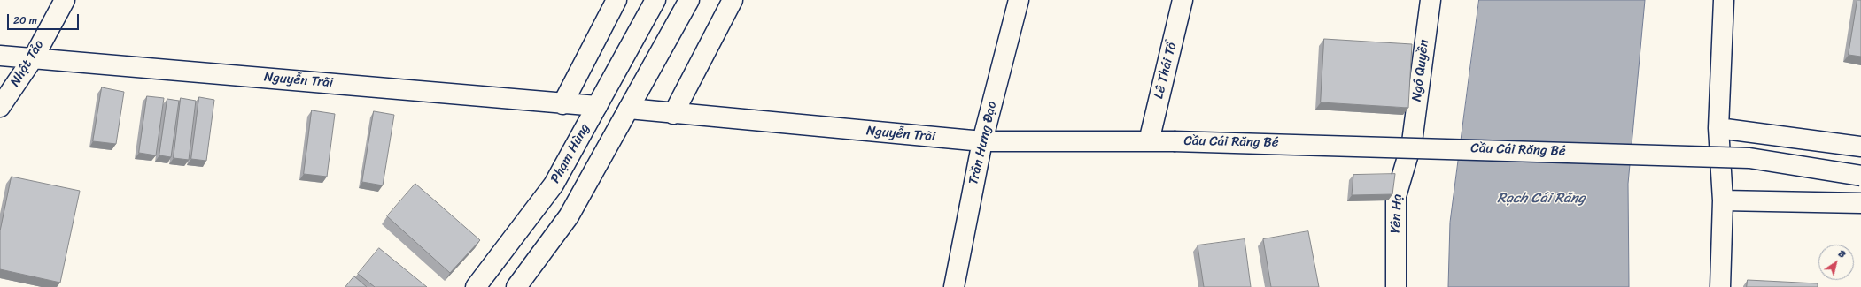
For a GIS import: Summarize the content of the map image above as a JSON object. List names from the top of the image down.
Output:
{
  "streets": {
    "main road": [
      "Nhật Tảo",
      "Lê Thái Tổ",
      "Ngô Quyền",
      "Nguyễn Trãi",
      "Cầu Cái Răng Bé",
      "Trần Hưng Đạo",
      "Phạm Hùng",
      "Yên Hạ"
    ]
  },
  "crossings": [
    ["Nhật Tảo", "Nguyễn Trãi"],
    ["Lê Thái Tổ", "Nguyễn Trãi"],
    ["Ngô Quyền", "Yên Hạ"],
    ["Nguyễn Trãi", "Cầu Cái Răng Bé"],
    ["Nguyễn Trãi", "Trần Hưng Đạo"],
    ["Nguyễn Trãi", "Phạm Hùng"]
  ],
  "water": ["Rạch Cái Răng"],
  "scale_bar": "20 m",
  "north": "top right"
}
